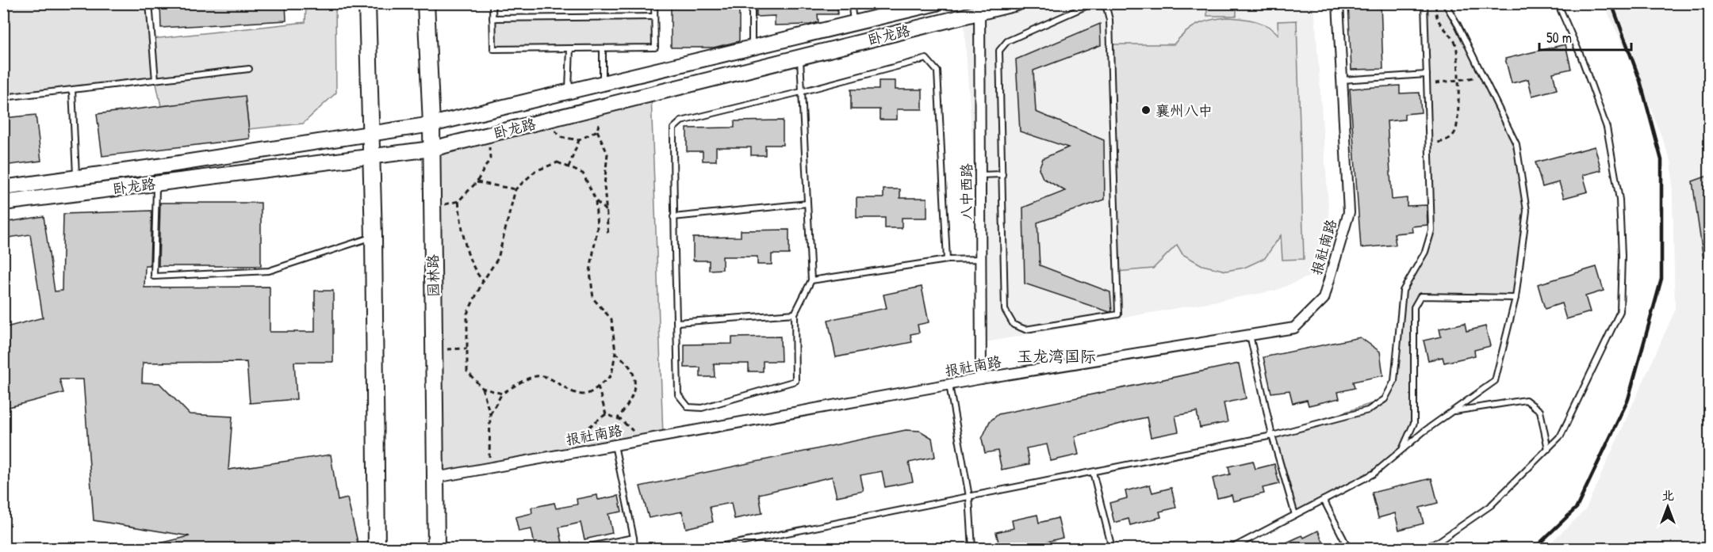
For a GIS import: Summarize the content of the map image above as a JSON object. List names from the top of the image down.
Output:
{
  "streets": {
    "main road": ["卧龙路", "园林路"],
    "street": ["八中西路", "报社南路"]
  },
  "crossings": [
    ["卧龙路", "八中西路"],
    ["卧龙路", "园林路"],
    ["八中西路", "报社南路"],
    ["报社南路", "园林路"]
  ],
  "districts": ["玉龙湾国际"],
  "places": ["襄州八中"],
  "scale_bar": "50 m",
  "north": "top"
}
